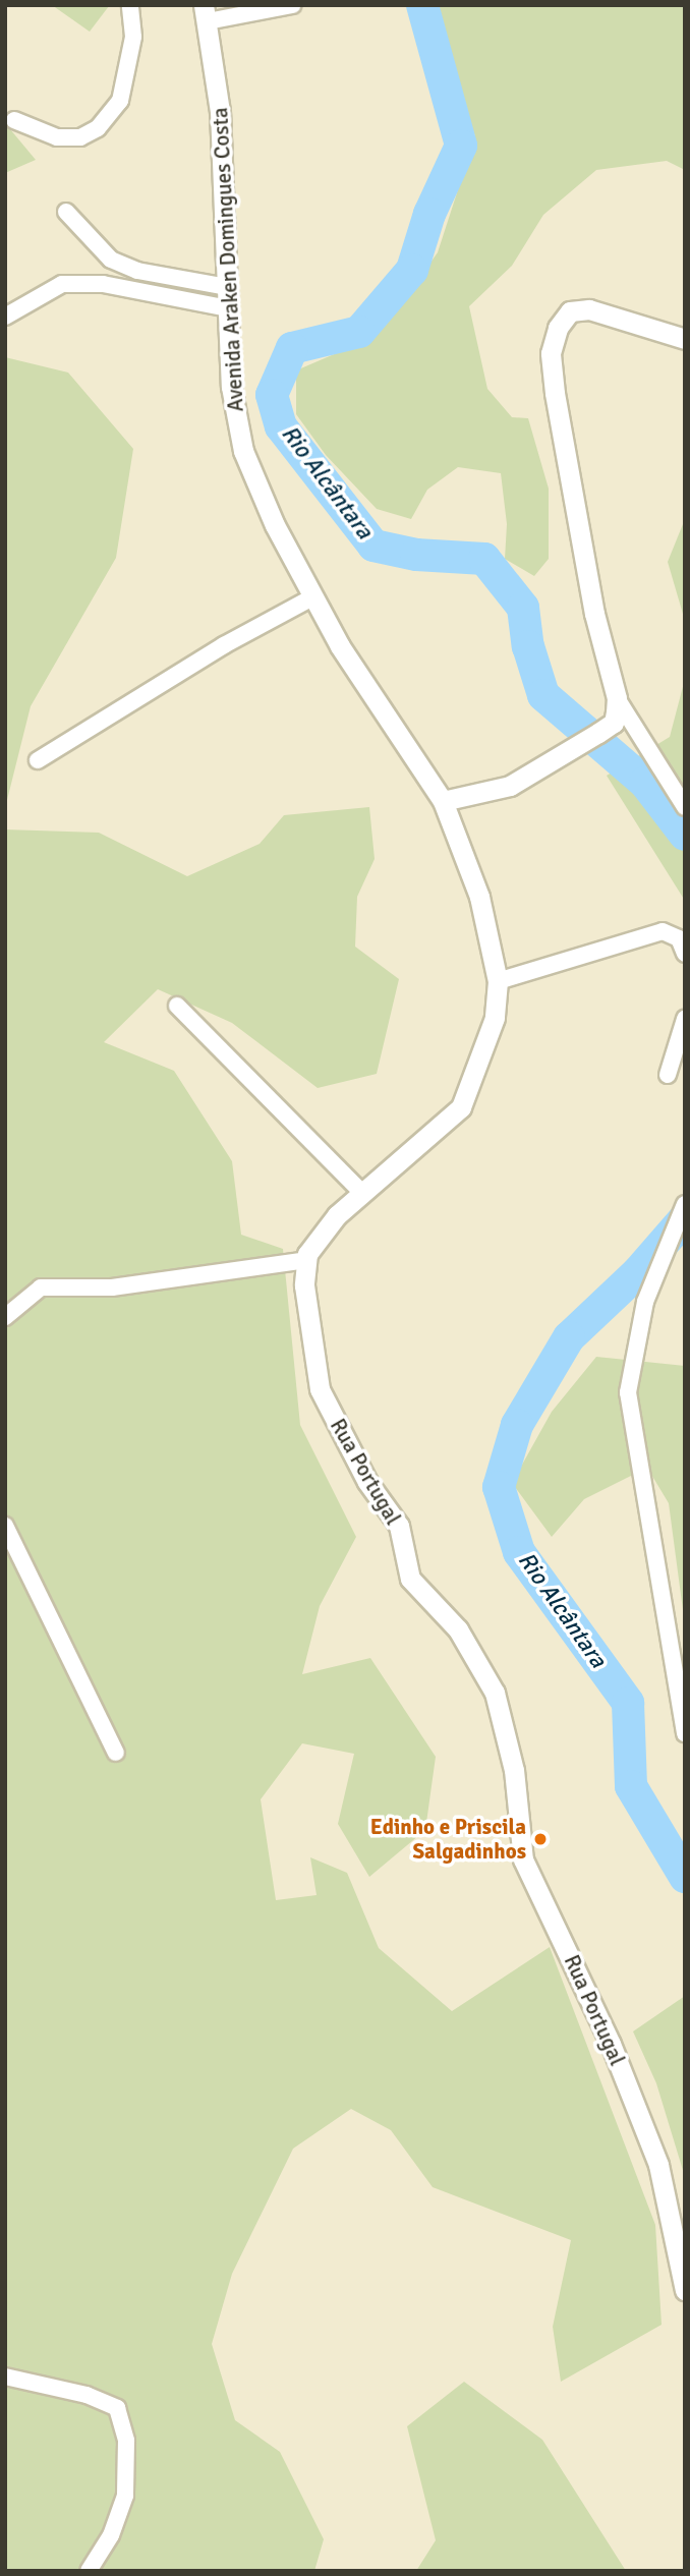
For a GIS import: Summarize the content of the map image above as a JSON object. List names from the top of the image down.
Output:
{
  "streets": {
    "street": ["Avenida Araken Domingues Costa", "Rua Portugal"]
  },
  "crossings": [
    ["Avenida Araken Domingues Costa", "Rua Portugal"]
  ],
  "water": ["Rio Alcântara"],
  "places": ["Edinho e Priscila Salgadinhos"]
}
